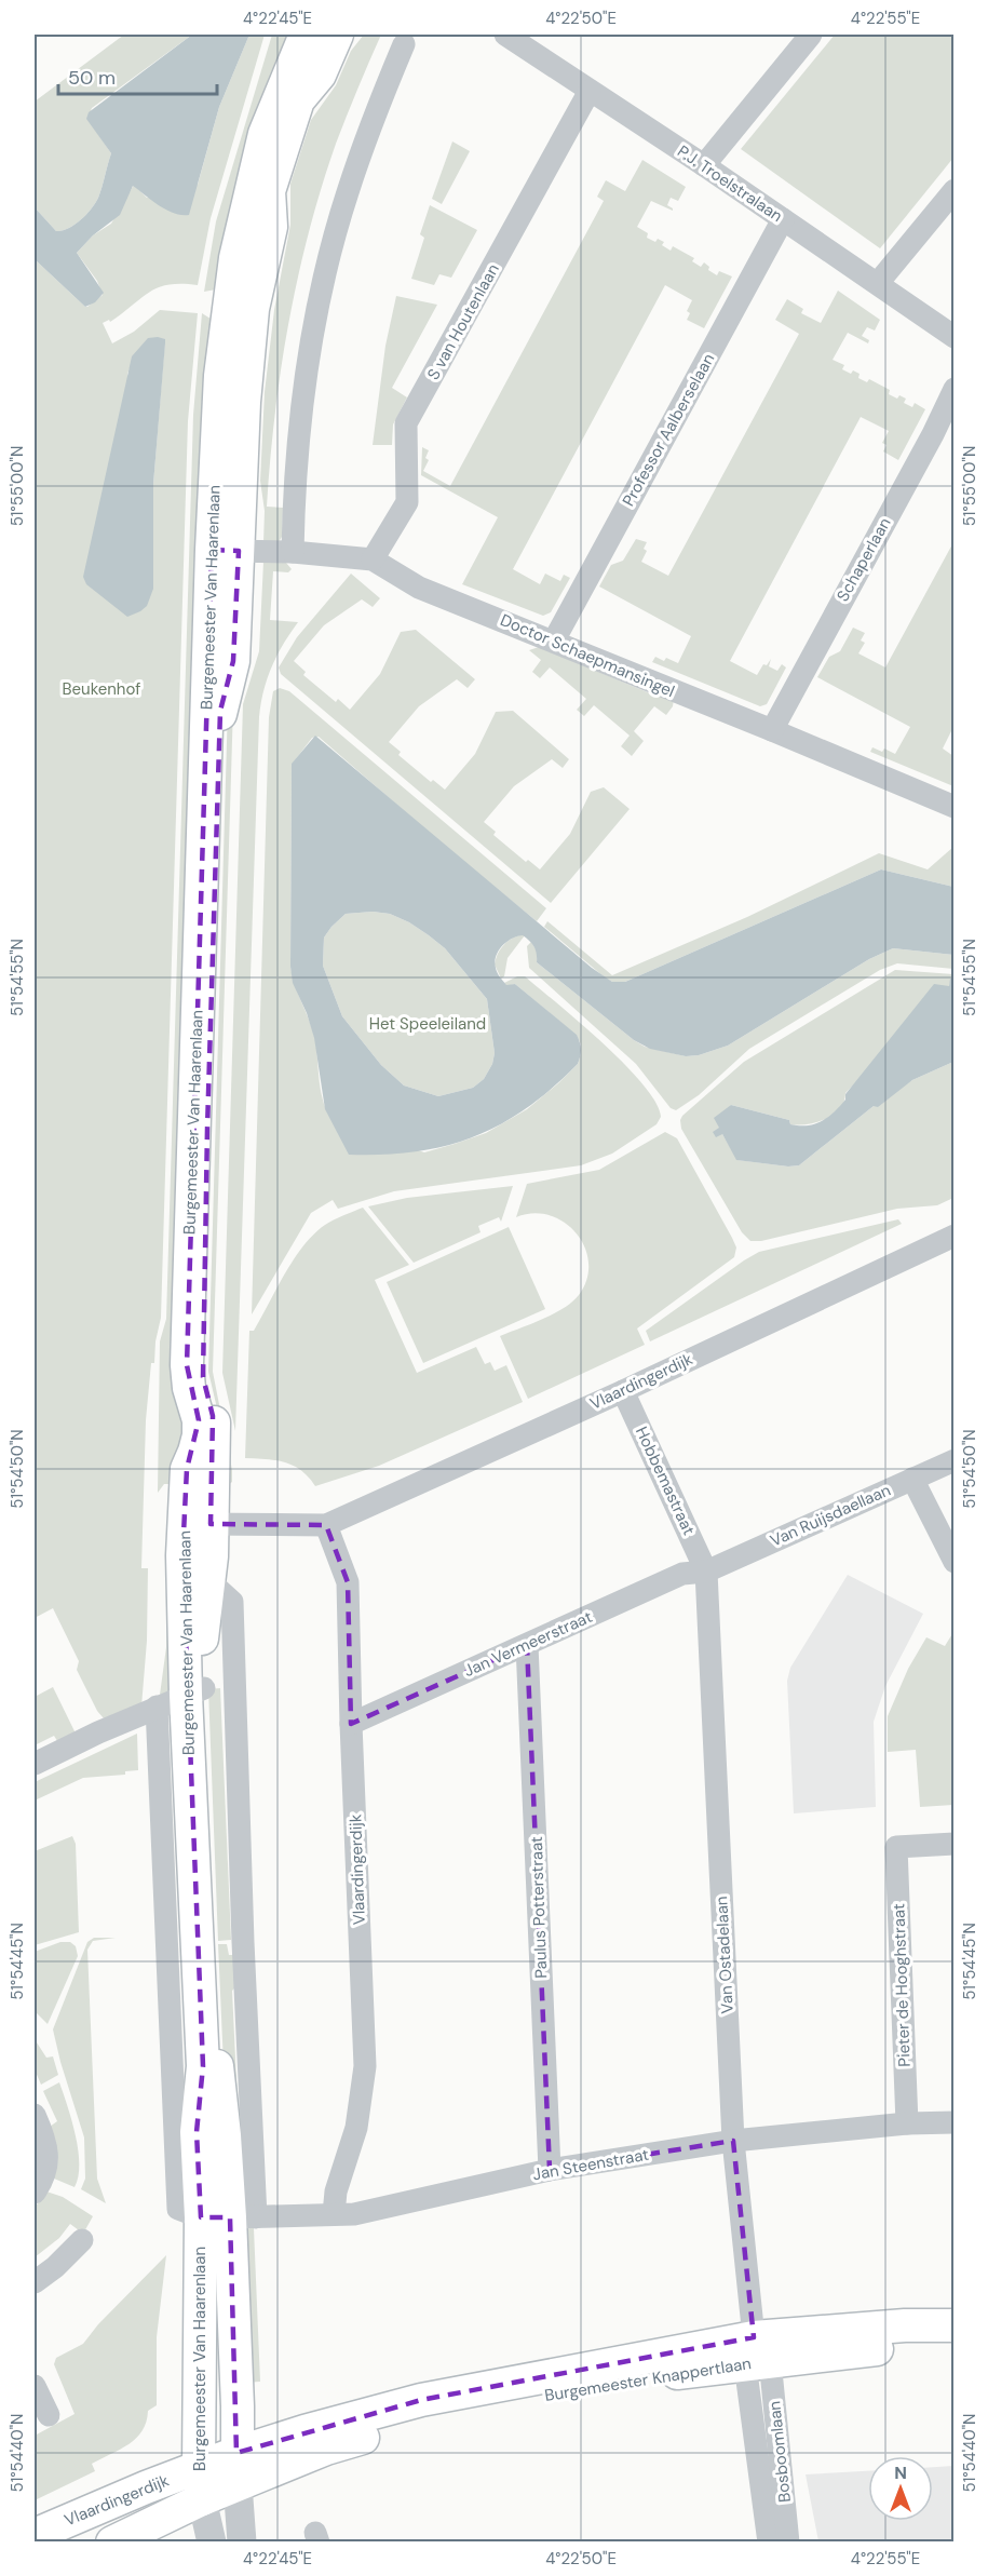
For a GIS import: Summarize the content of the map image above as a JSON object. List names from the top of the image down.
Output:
{
  "streets": {
    "main road": ["Burgemeester Van Haarenlaan", "Vlaardingerdijk", "Burgemeester Knappertlaan"],
    "street": [
      "P.J. Troelstralaan",
      "S van Houtenlaan",
      "Professor Aalberselaan",
      "Schaperlaan",
      "Doctor Schaepmansingel",
      "Hobbemastraat",
      "Van Ruijsdaellaan",
      "Jan Vermeerstraat",
      "Paulus Potterstraat",
      "Van Ostadelaan",
      "Pieter de Hooghstraat",
      "Jan Steenstraat",
      "Bosboomlaan"
    ]
  },
  "crossings": [
    ["P.J. Troelstralaan", "S van Houtenlaan"],
    ["P.J. Troelstralaan", "Professor Aalberselaan"],
    ["S van Houtenlaan", "Doctor Schaepmansingel"],
    ["Professor Aalberselaan", "Doctor Schaepmansingel"],
    ["Schaperlaan", "Doctor Schaepmansingel"],
    ["Burgemeester Van Haarenlaan", "Doctor Schaepmansingel"],
    ["Burgemeester Van Haarenlaan", "Vlaardingerdijk"],
    ["Burgemeester Van Haarenlaan", "Jan Steenstraat"],
    ["Burgemeester Van Haarenlaan", "Burgemeester Knappertlaan"],
    ["Vlaardingerdijk", "Hobbemastraat"],
    ["Vlaardingerdijk", "Jan Vermeerstraat"],
    ["Vlaardingerdijk", "Jan Steenstraat"],
    ["Vlaardingerdijk", "Burgemeester Knappertlaan"],
    ["Hobbemastraat", "Van Ruijsdaellaan"],
    ["Hobbemastraat", "Jan Vermeerstraat"],
    ["Hobbemastraat", "Van Ostadelaan"],
    ["Van Ruijsdaellaan", "Jan Vermeerstraat"],
    ["Van Ruijsdaellaan", "Van Ostadelaan"],
    ["Jan Vermeerstraat", "Paulus Potterstraat"],
    ["Jan Vermeerstraat", "Van Ostadelaan"],
    ["Paulus Potterstraat", "Jan Steenstraat"],
    ["Van Ostadelaan", "Jan Steenstraat"],
    ["Van Ostadelaan", "Burgemeester Knappertlaan"],
    ["Van Ostadelaan", "Bosboomlaan"],
    ["Pieter de Hooghstraat", "Jan Steenstraat"],
    ["Burgemeester Knappertlaan", "Bosboomlaan"]
  ],
  "parks": ["Beukenhof", "Het Speeleiland"],
  "scale_bar": "50 m",
  "north": "top",
  "coordinates": [
    "4°22'45\"E",
    "4°22'50\"E",
    "4°22'55\"E",
    "51°55'00\"N",
    "51°54'55\"N",
    "51°54'50\"N",
    "51°54'45\"N",
    "51°54'40\"N"
  ]
}
